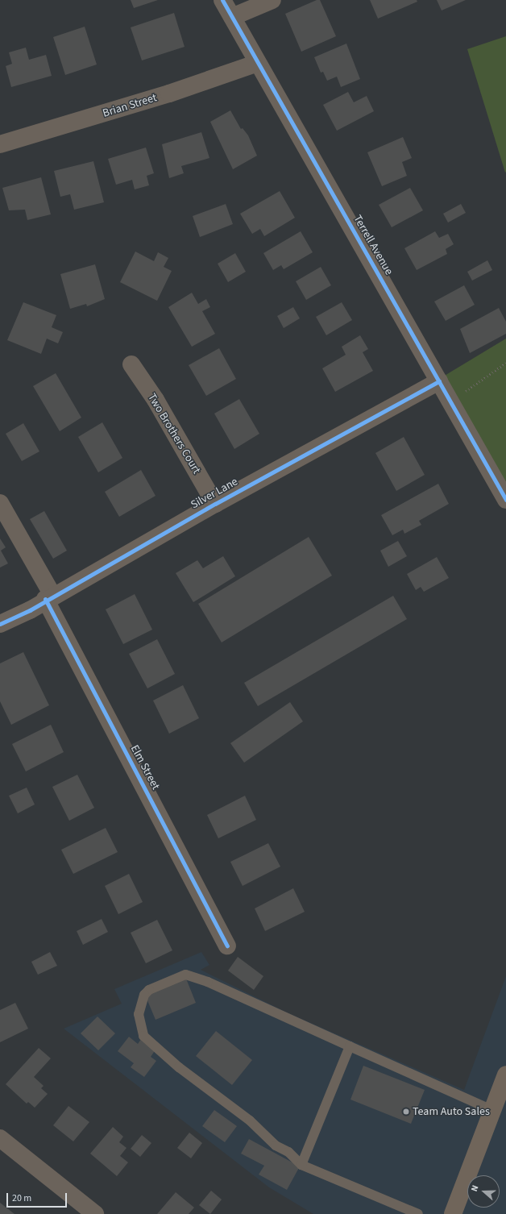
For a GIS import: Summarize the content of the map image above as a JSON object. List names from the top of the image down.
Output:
{
  "streets": {
    "street": [
      "Brian Street",
      "Terrell Avenue",
      "Two Brothers Court",
      "Silver Lane",
      "Elm Street"
    ]
  },
  "crossings": [
    ["Brian Street", "Terrell Avenue"],
    ["Terrell Avenue", "Silver Lane"],
    ["Two Brothers Court", "Silver Lane"],
    ["Silver Lane", "Elm Street"]
  ],
  "places": ["Team Auto Sales"],
  "scale_bar": "20 m",
  "north": "left"
}
